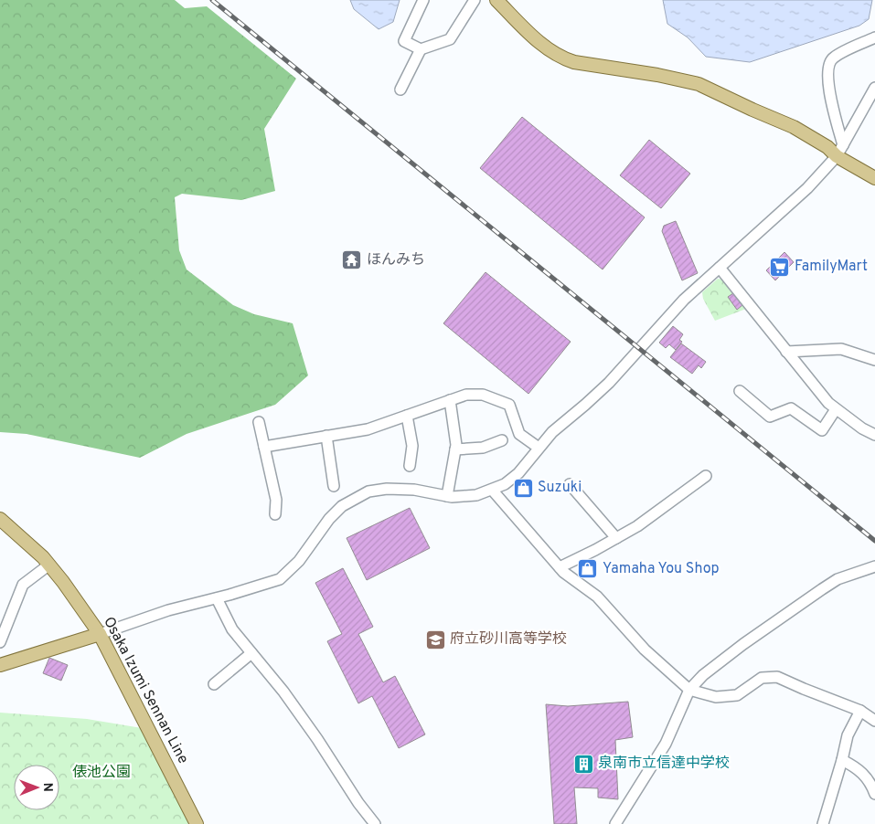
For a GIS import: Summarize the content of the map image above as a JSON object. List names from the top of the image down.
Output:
{
  "streets": {
    "main road": ["Osaka Izumi Sennan Line"]
  },
  "parks": ["俵池公園"],
  "places": {
    "temple": ["ほんみち"],
    "supermarket": ["FamilyMart"],
    "shop": ["Suzuki", "Yamaha You Shop"],
    "school or university": ["府立砂川高等学校"],
    "building": ["泉南市立信達中学校"]
  },
  "north": "right"
}
